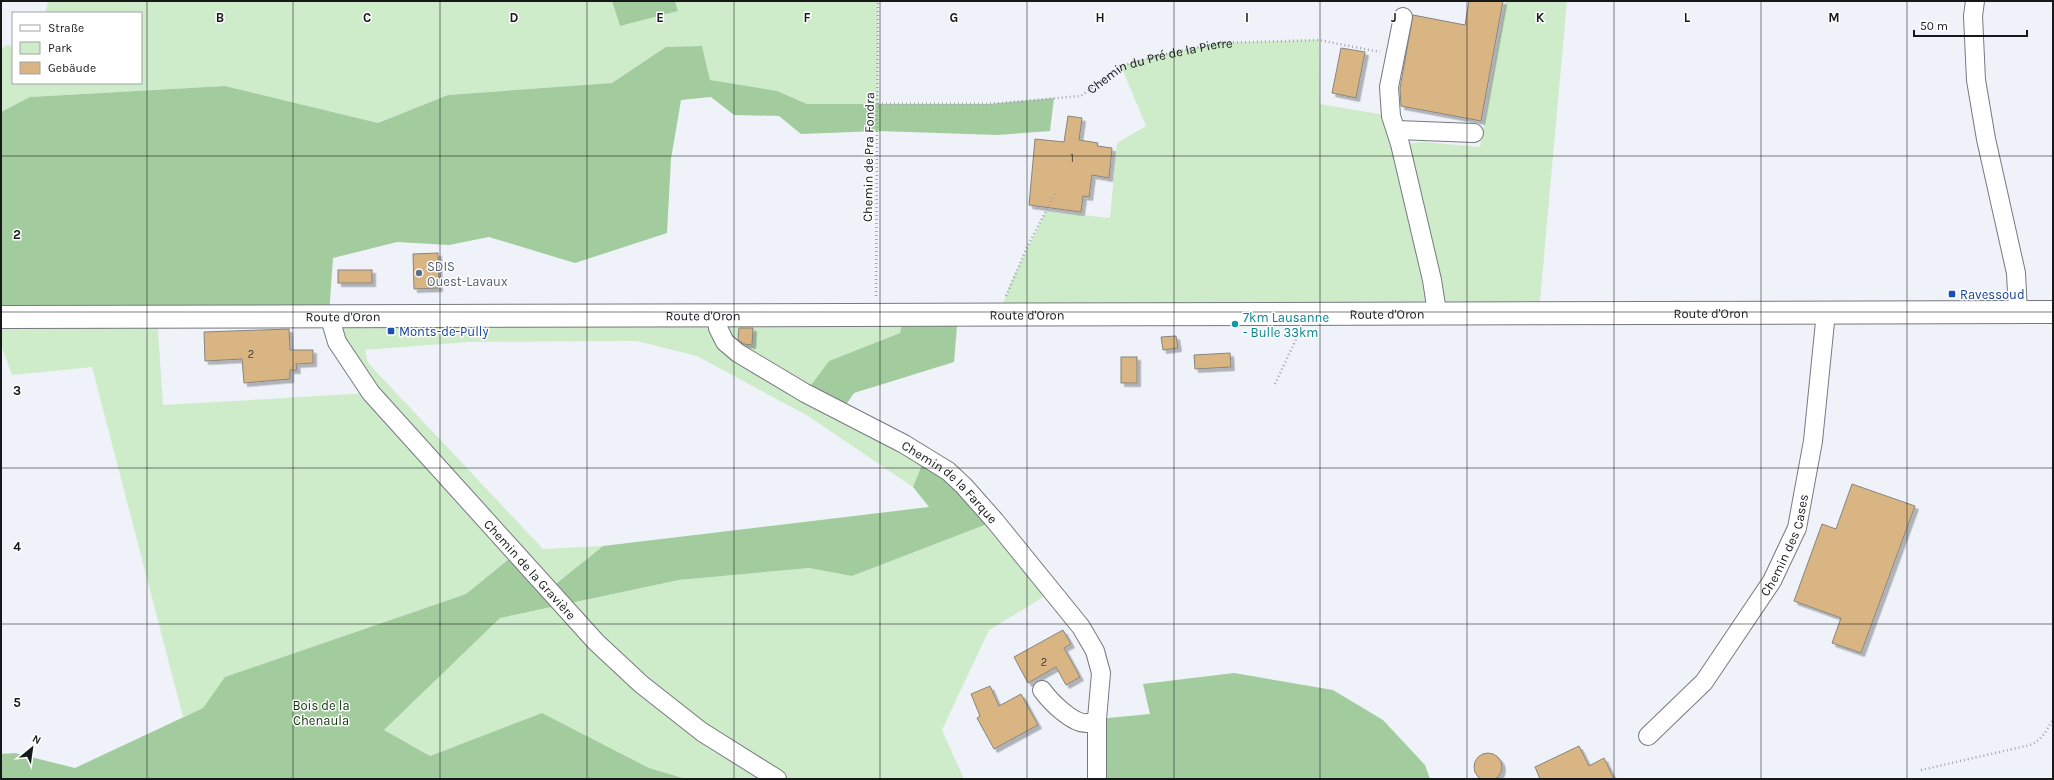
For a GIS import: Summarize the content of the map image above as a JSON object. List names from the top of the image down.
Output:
{
  "streets": {
    "main road": ["Route d'Oron"],
    "street": ["Chemin de la Farque", "Chemin des Cases", "Chemin de la Gravière"],
    "path": ["Chemin du Pré de la Pierre", "Chemin de Pra Fondra"]
  },
  "crossings": [
    ["Chemin du Pré de la Pierre", "Chemin de Pra Fondra"],
    ["Chemin de Pra Fondra", "Route d'Oron"],
    ["Route d'Oron", "Chemin de la Farque"],
    ["Route d'Oron", "Chemin des Cases"],
    ["Route d'Oron", "Chemin de la Gravière"]
  ],
  "parks": ["Bois de la Chenaula"],
  "places": {
    "other": ["SDIS Ouest-Lavaux", "7km Lausanne - Bulle 33km"],
    "transit": ["Ravessoud", "Monts-de-Pully"]
  },
  "house_numbers": ["1", "2", "2"],
  "legend": ["Straße", "Park", "Gebäude"],
  "scale_bar": "50 m",
  "north": "top right",
  "grid": {
    "columns": [
      "B",
      "C",
      "D",
      "E",
      "F",
      "G",
      "H",
      "I",
      "J",
      "K",
      "L",
      "M"
    ],
    "rows": [
      "2",
      "3",
      "4",
      "5"
    ]
  }
}
